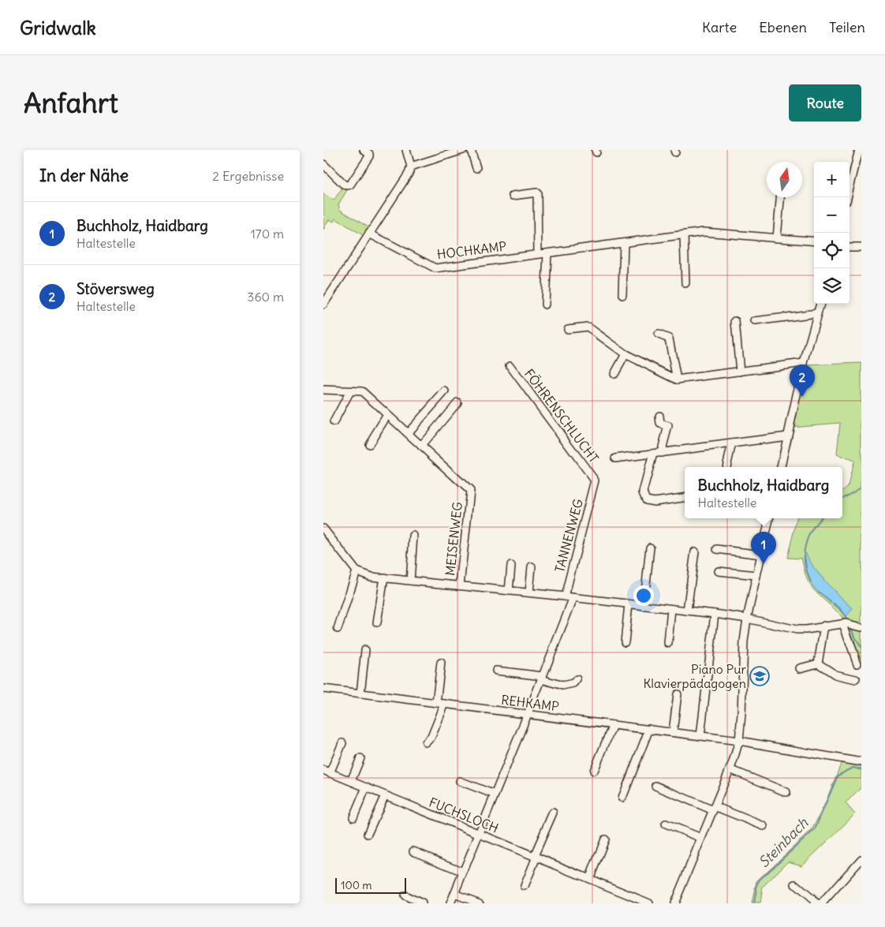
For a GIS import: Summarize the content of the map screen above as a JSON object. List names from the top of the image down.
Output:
{
  "streets": {
    "street": [
      "HOCHKAMP",
      "FÖHRENSCHLUCHT",
      "TANNENWEG",
      "MEISENWEG",
      "REHKAMP",
      "FUCHSLOCH"
    ]
  },
  "crossings": [
    ["FÖHRENSCHLUCHT", "TANNENWEG"]
  ],
  "water": ["Steinbach"],
  "places": {
    "school or university": ["Piano Pur Klavierpädagogen"]
  },
  "scale_bar": "100 m",
  "north": "top",
  "page": {
    "header": "Gridwalk",
    "nav": ["Karte", "Ebenen", "Teilen"],
    "buttons": "Route",
    "title": "Anfahrt",
    "heading": ["In der Nähe", "2 Ergebnisse"],
    "map_buttons": ["+", "−"],
    "list": [
      {
        "mark": "1",
        "name": "Buchholz, Haidbarg",
        "note": "Haltestelle",
        "value": "170 m"
      },
      {
        "mark": "2",
        "name": "Stöversweg",
        "note": "Haltestelle",
        "value": "360 m"
      }
    ],
    "pins": ["2", "1"],
    "popup": ["Buchholz, Haidbarg", "Haltestelle"],
    "scale": "100 m"
  }
}
